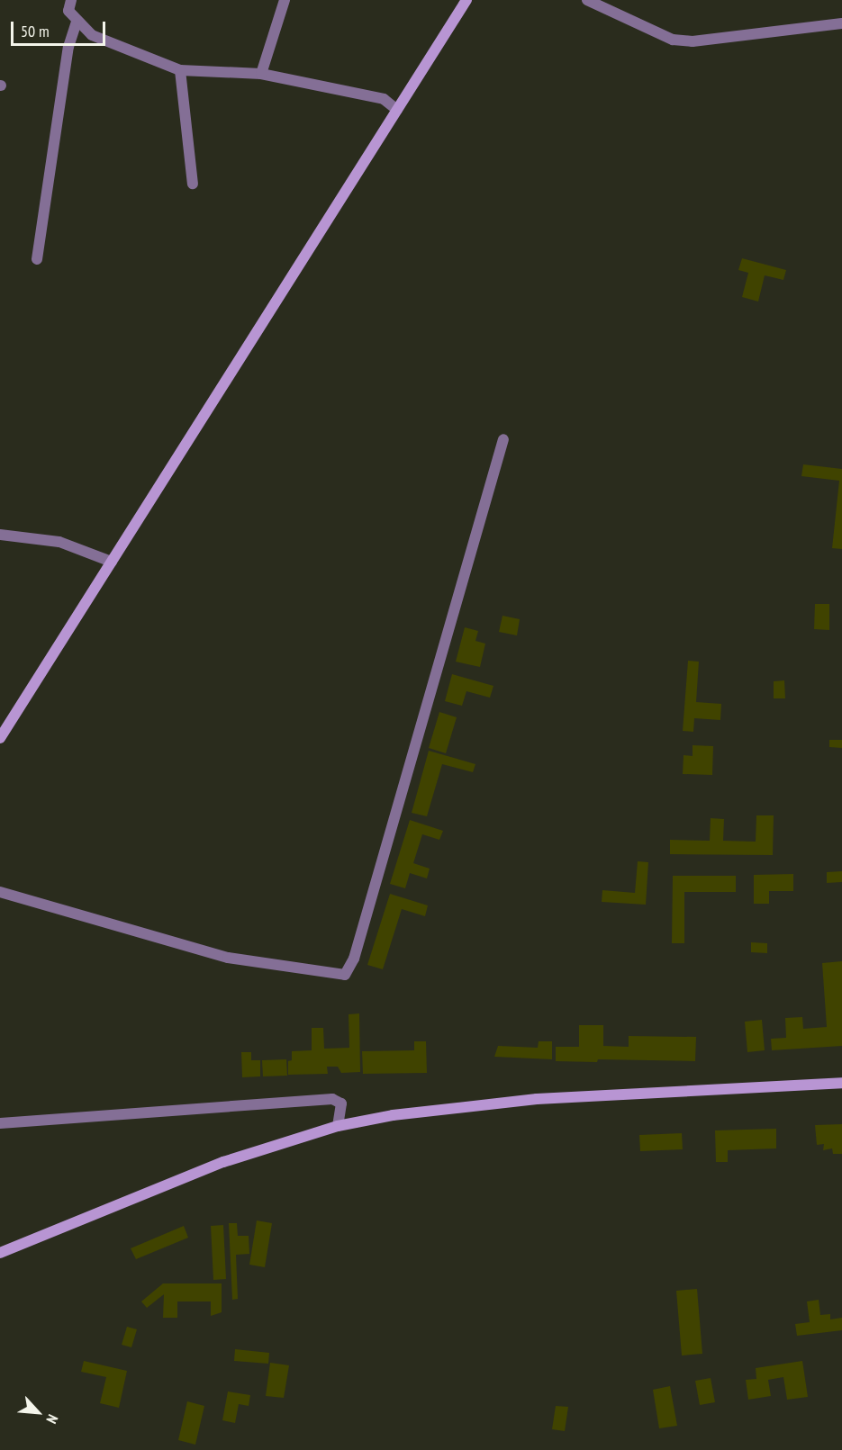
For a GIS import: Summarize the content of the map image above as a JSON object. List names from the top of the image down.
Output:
{
  "scale_bar": "50 m",
  "north": "bottom right"
}
